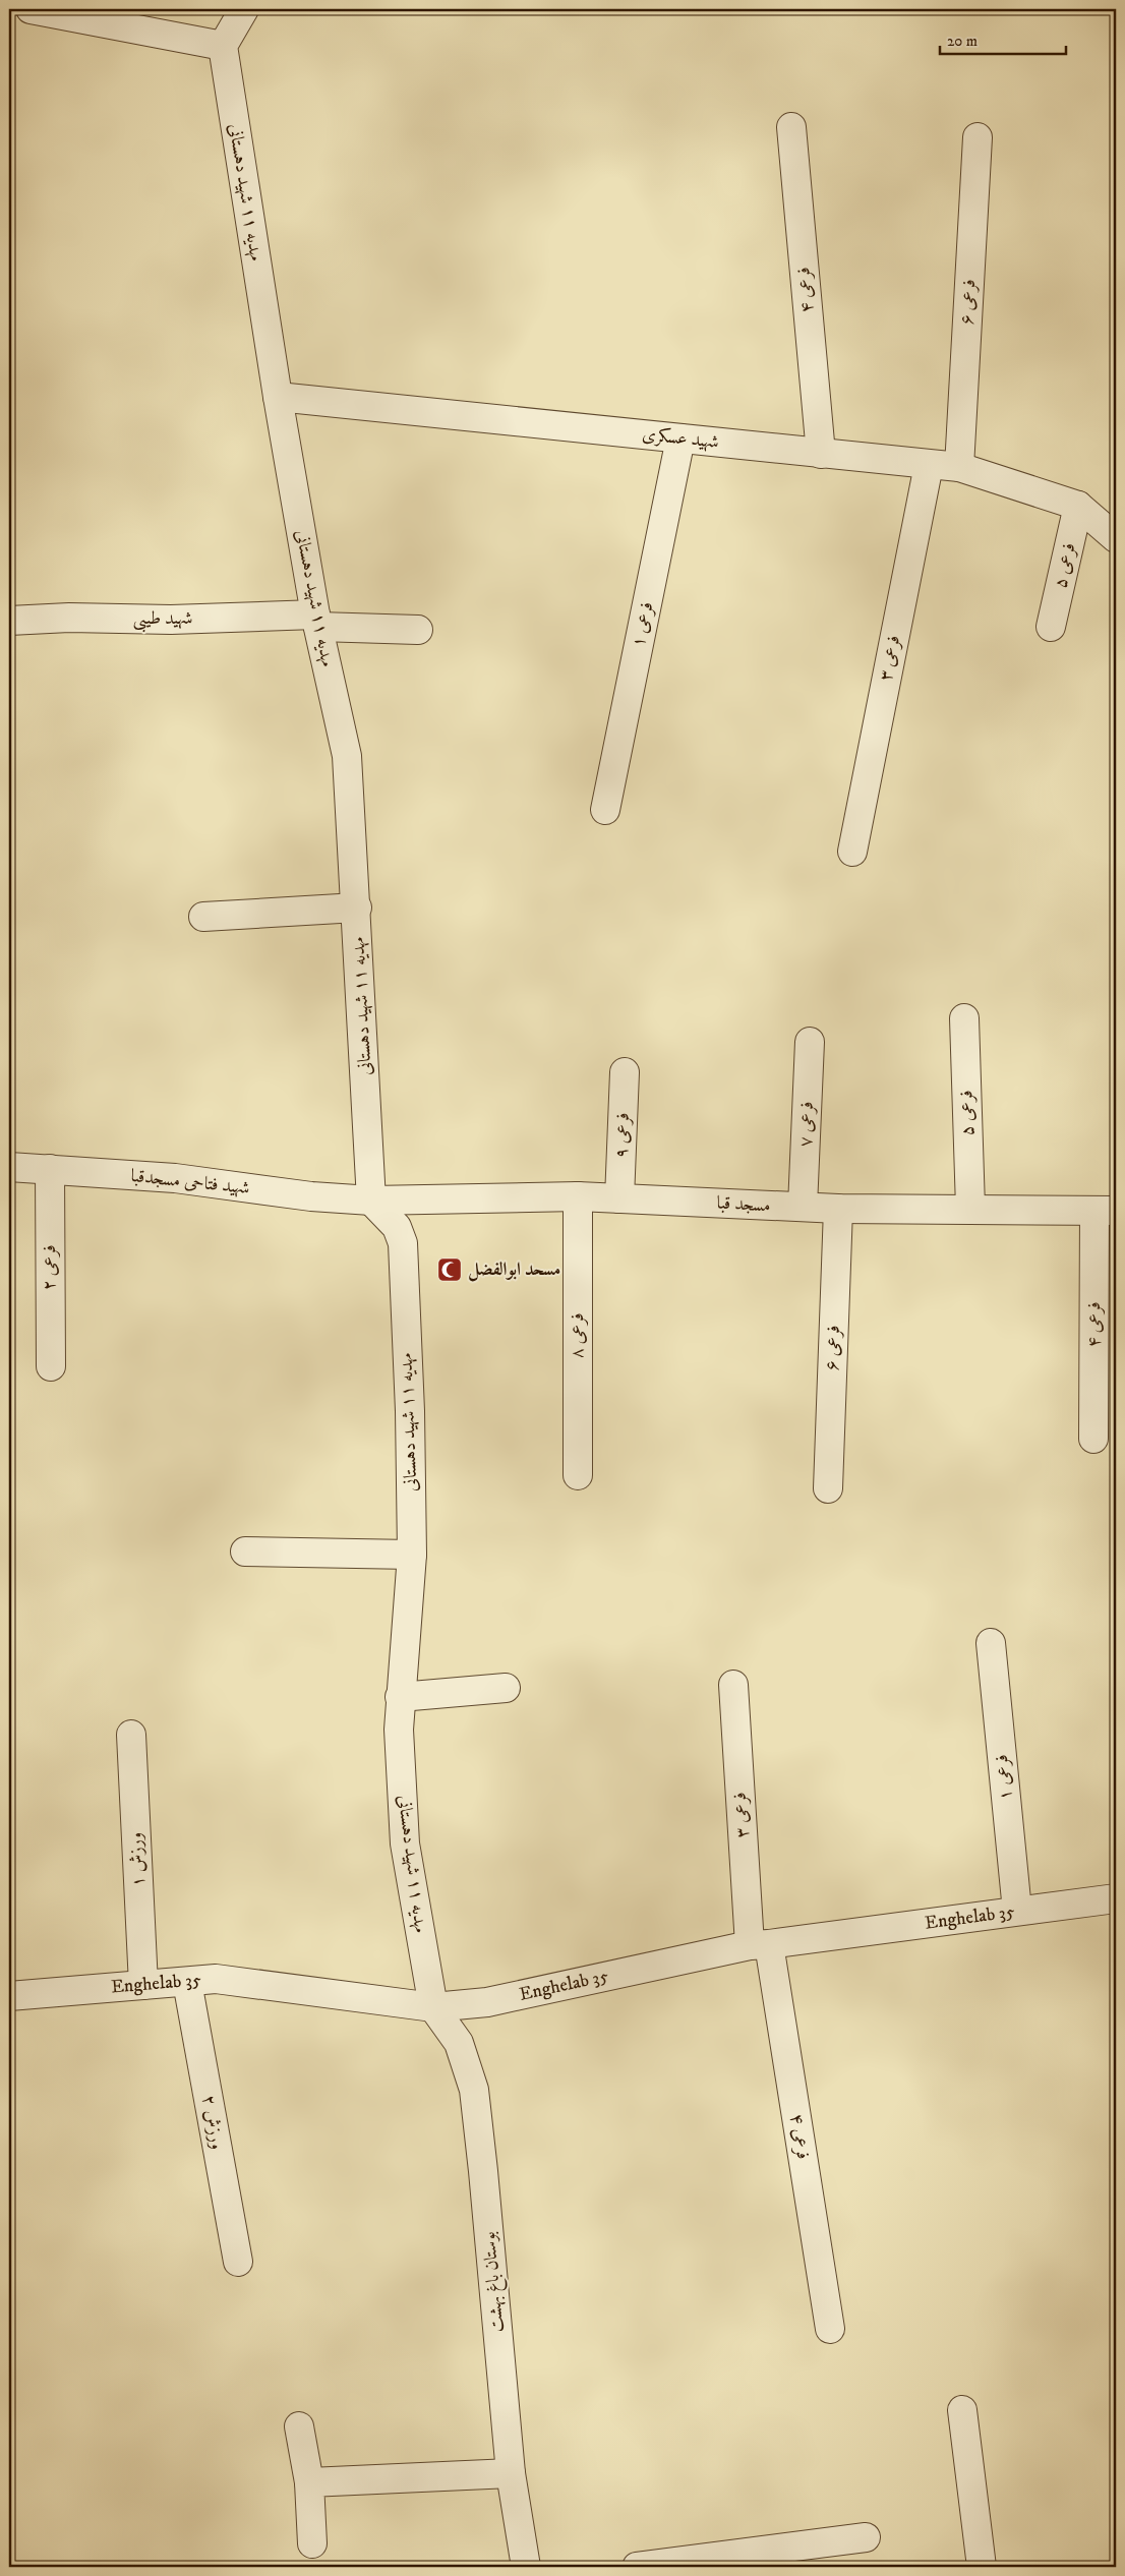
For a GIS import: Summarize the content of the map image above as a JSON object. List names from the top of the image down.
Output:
{
  "streets": {
    "street": [
      "مهدیه ۱۱ شهید دهستانی",
      "فرعی ۴",
      "فرعی ۶",
      "شهید عسکری",
      "فرعی ۵",
      "شهید طیبی",
      "فرعی ۱",
      "فرعی ۳",
      "فرعی ۷",
      "فرعی ۹",
      "شهید فتاحی مسجدقبا",
      "مسجد قبا",
      "فرعی ۲",
      "فرعی ۸",
      "ورزش ۱",
      "Enghelab 35",
      "ورزش ۲",
      "بوستان باغ بهشت"
    ]
  },
  "crossings": [
    ["مهدیه ۱۱ شهید دهستانی", "شهید عسکری"],
    ["مهدیه ۱۱ شهید دهستانی", "شهید طیبی"],
    ["مهدیه ۱۱ شهید دهستانی", "شهید فتاحی مسجدقبا"],
    ["مهدیه ۱۱ شهید دهستانی", "مسجد قبا"],
    ["مهدیه ۱۱ شهید دهستانی", "Enghelab 35"],
    ["مهدیه ۱۱ شهید دهستانی", "بوستان باغ بهشت"],
    ["فرعی ۴", "شهید عسکری"],
    ["فرعی ۴", "فرعی ۳"],
    ["فرعی ۴", "مسجد قبا"],
    ["فرعی ۴", "Enghelab 35"],
    ["فرعی ۶", "شهید عسکری"],
    ["فرعی ۶", "مسجد قبا"],
    ["شهید عسکری", "فرعی ۵"],
    ["شهید عسکری", "فرعی ۱"],
    ["شهید عسکری", "فرعی ۳"],
    ["فرعی ۵", "مسجد قبا"],
    ["فرعی ۱", "Enghelab 35"],
    ["فرعی ۳", "Enghelab 35"],
    ["فرعی ۷", "مسجد قبا"],
    ["فرعی ۹", "مسجد قبا"],
    ["شهید فتاحی مسجدقبا", "مسجد قبا"],
    ["شهید فتاحی مسجدقبا", "فرعی ۲"],
    ["مسجد قبا", "فرعی ۸"],
    ["ورزش ۱", "Enghelab 35"],
    ["Enghelab 35", "ورزش ۲"],
    ["Enghelab 35", "بوستان باغ بهشت"]
  ],
  "places": {
    "mosque": ["مسحد ابوالفضل"]
  },
  "scale_bar": "20 m"
}
